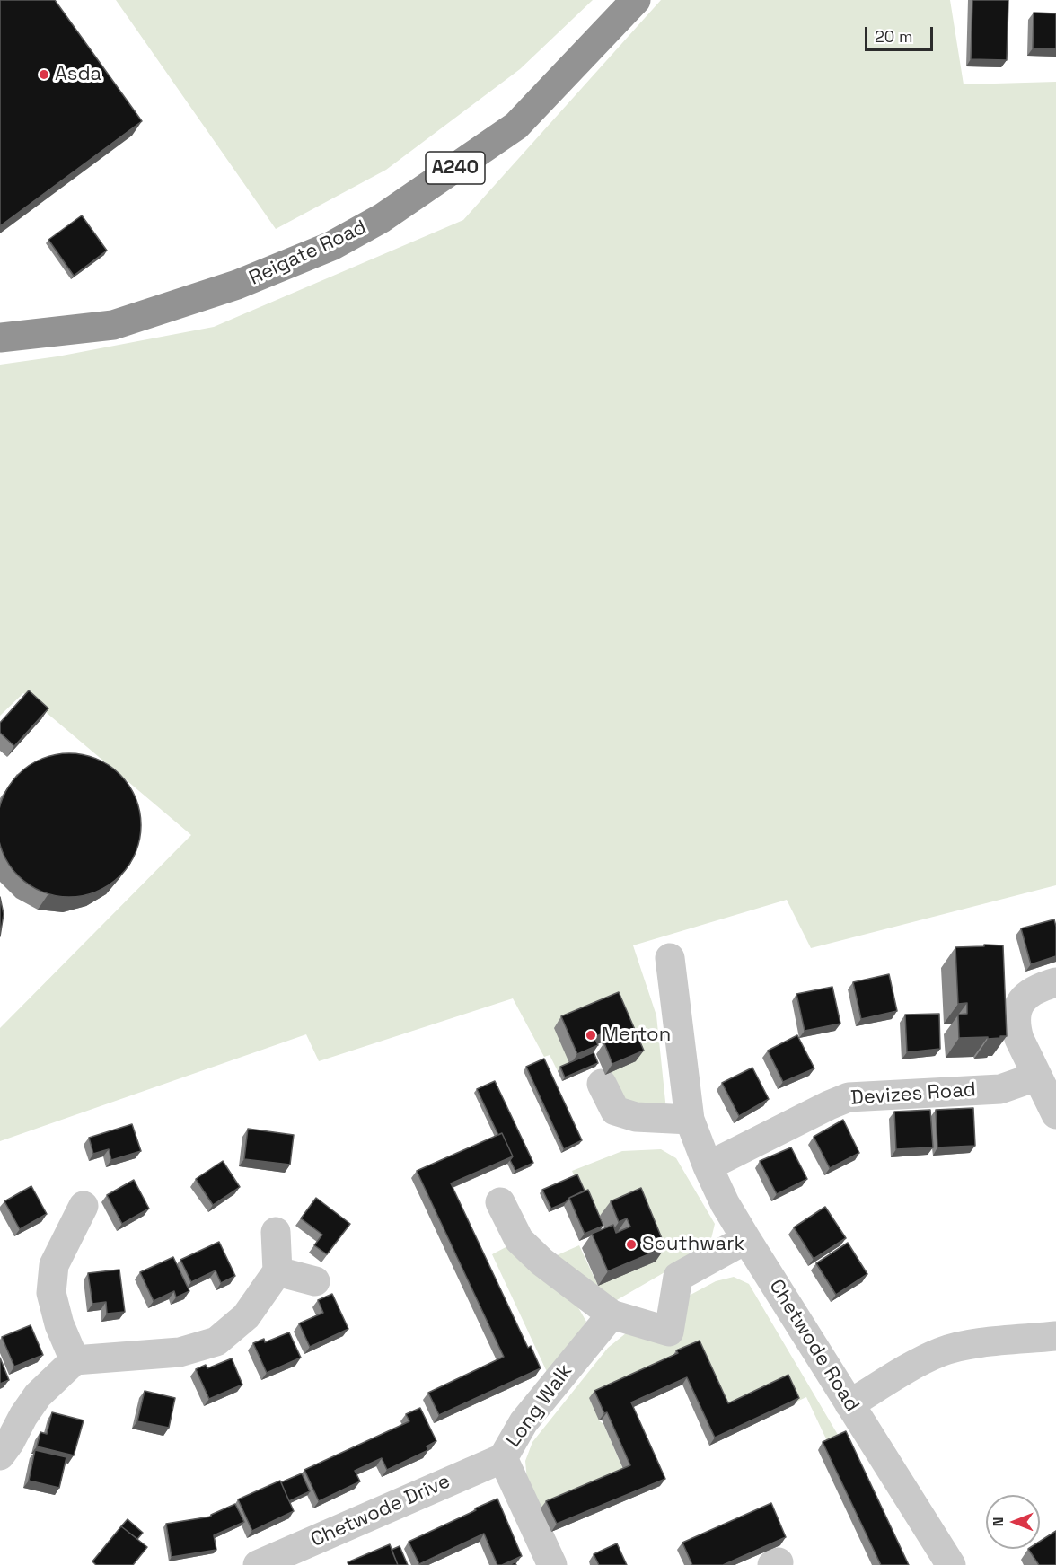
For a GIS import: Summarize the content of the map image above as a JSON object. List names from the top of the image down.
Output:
{
  "streets": {
    "highway": ["A240", "Reigate Road"],
    "street": [
      "Devizes Road",
      "Chetwode Road",
      "Long Walk",
      "Chetwode Drive"
    ]
  },
  "crossings": [
    ["Devizes Road", "Chetwode Road"],
    ["Long Walk", "Chetwode Drive"]
  ],
  "places": ["Asda", "Merton", "Southwark"],
  "scale_bar": "20 m",
  "north": "left"
}
